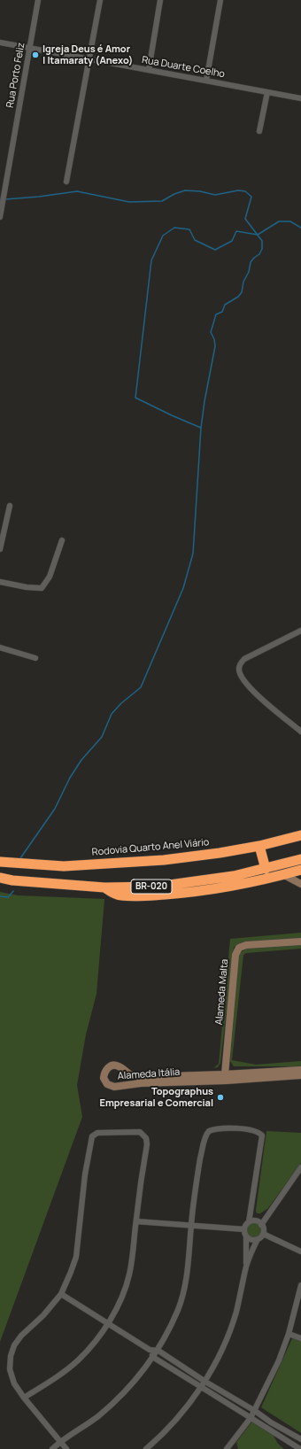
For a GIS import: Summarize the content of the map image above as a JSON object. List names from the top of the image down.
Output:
{
  "streets": {
    "highway": ["Rodovia Quarto Anel Viário", "BR-020"],
    "street": [
      "Rua Duarte Coelho",
      "Rua Porto Feliz",
      "Alameda Malta",
      "Alameda Itália"
    ]
  },
  "crossings": [
    ["Rua Duarte Coelho", "Rua Porto Feliz"],
    ["Alameda Malta", "Alameda Itália"]
  ],
  "places": ["Igreja Deus é Amor | Itamaraty (Anexo)", "Topographus Empresarial e Comercial"]
}
